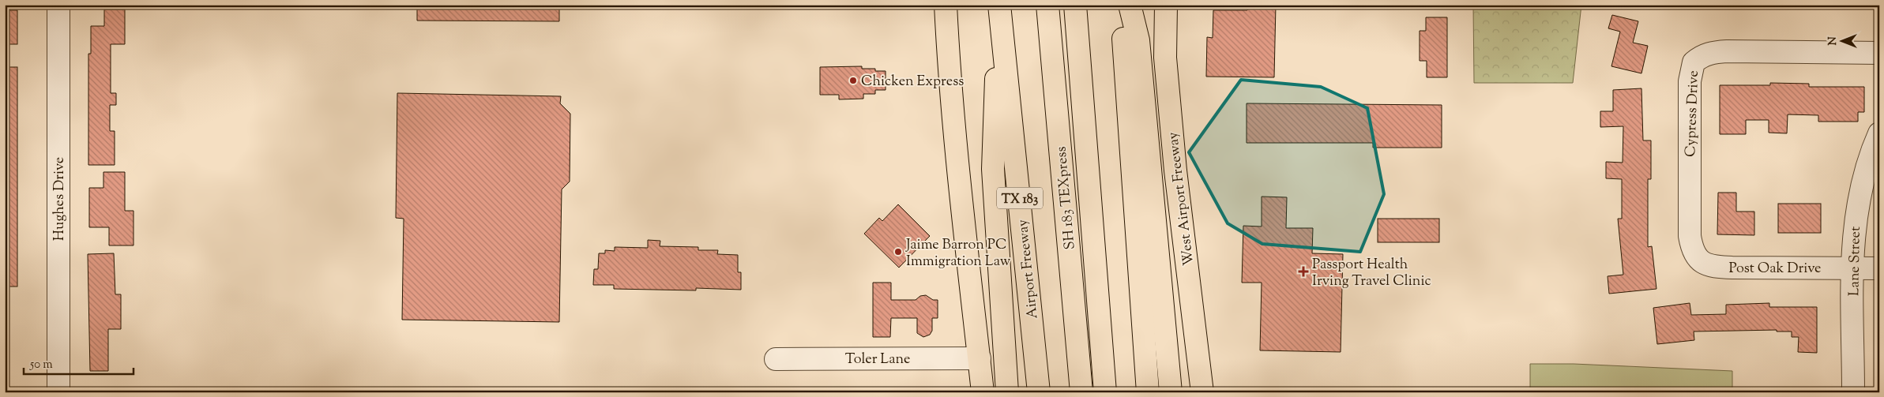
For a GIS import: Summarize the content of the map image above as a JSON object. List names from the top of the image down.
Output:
{
  "streets": {
    "main road": [
      "TX 183",
      "SH 183 TEXpress",
      "West Airport Freeway",
      "Airport Freeway"
    ],
    "street": [
      "Cypress Drive",
      "Hughes Drive",
      "Lane Street",
      "Post Oak Drive",
      "Toler Lane"
    ]
  },
  "crossings": [
    ["Cypress Drive", "Post Oak Drive"],
    ["Lane Street", "Post Oak Drive"]
  ],
  "places": {
    "other": ["Chicken Express", "Jaime Barron PC Immigration Law"],
    "health": ["Passport Health Irving Travel Clinic"]
  },
  "scale_bar": "50 m",
  "north": "left"
}
